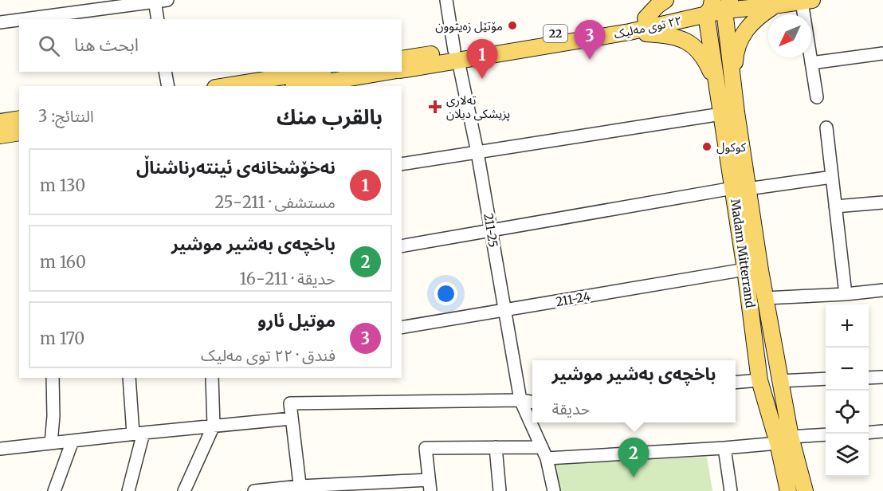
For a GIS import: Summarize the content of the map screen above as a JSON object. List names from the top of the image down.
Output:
{
  "streets": {
    "main road": ["٢٢ توی مەلیک", "22", "Madam Mitterrand"],
    "street": ["211-25", "211-24"]
  },
  "crossings": [
    ["٢٢ توی مەلیک", "211-25"],
    ["٢٢ توی مەلیک", "Madam Mitterrand"],
    ["211-25", "211-24"],
    ["Madam Mitterrand", "211-24"]
  ],
  "places": {
    "other": ["مۆتێل زەیتوون", "کوکول"],
    "health": ["تەلاری پزیشکی دیلان"]
  },
  "north": "bottom left",
  "page": {
    "search": "ابحث هنا",
    "pins": ["3", "1", "2"],
    "heading": ["بالقرب منك", "النتائج: 3"],
    "list": [
      {
        "mark": "1",
        "name": "نەخۆشخانەی ئینتەرناشناڵ",
        "note": "مستشفى · 211-25",
        "value": "130 m"
      },
      {
        "mark": "2",
        "name": "باخچەی بەشیر موشیر",
        "note": "حديقة · 211-16",
        "value": "160 m"
      },
      {
        "mark": "3",
        "name": "موتیل ئارو",
        "note": "فندق · ٢٢ توی مەلیک",
        "value": "170 m"
      }
    ],
    "map_buttons": ["+", "−"],
    "popup": ["باخچەی بەشیر موشیر", "حديقة"]
  }
}
